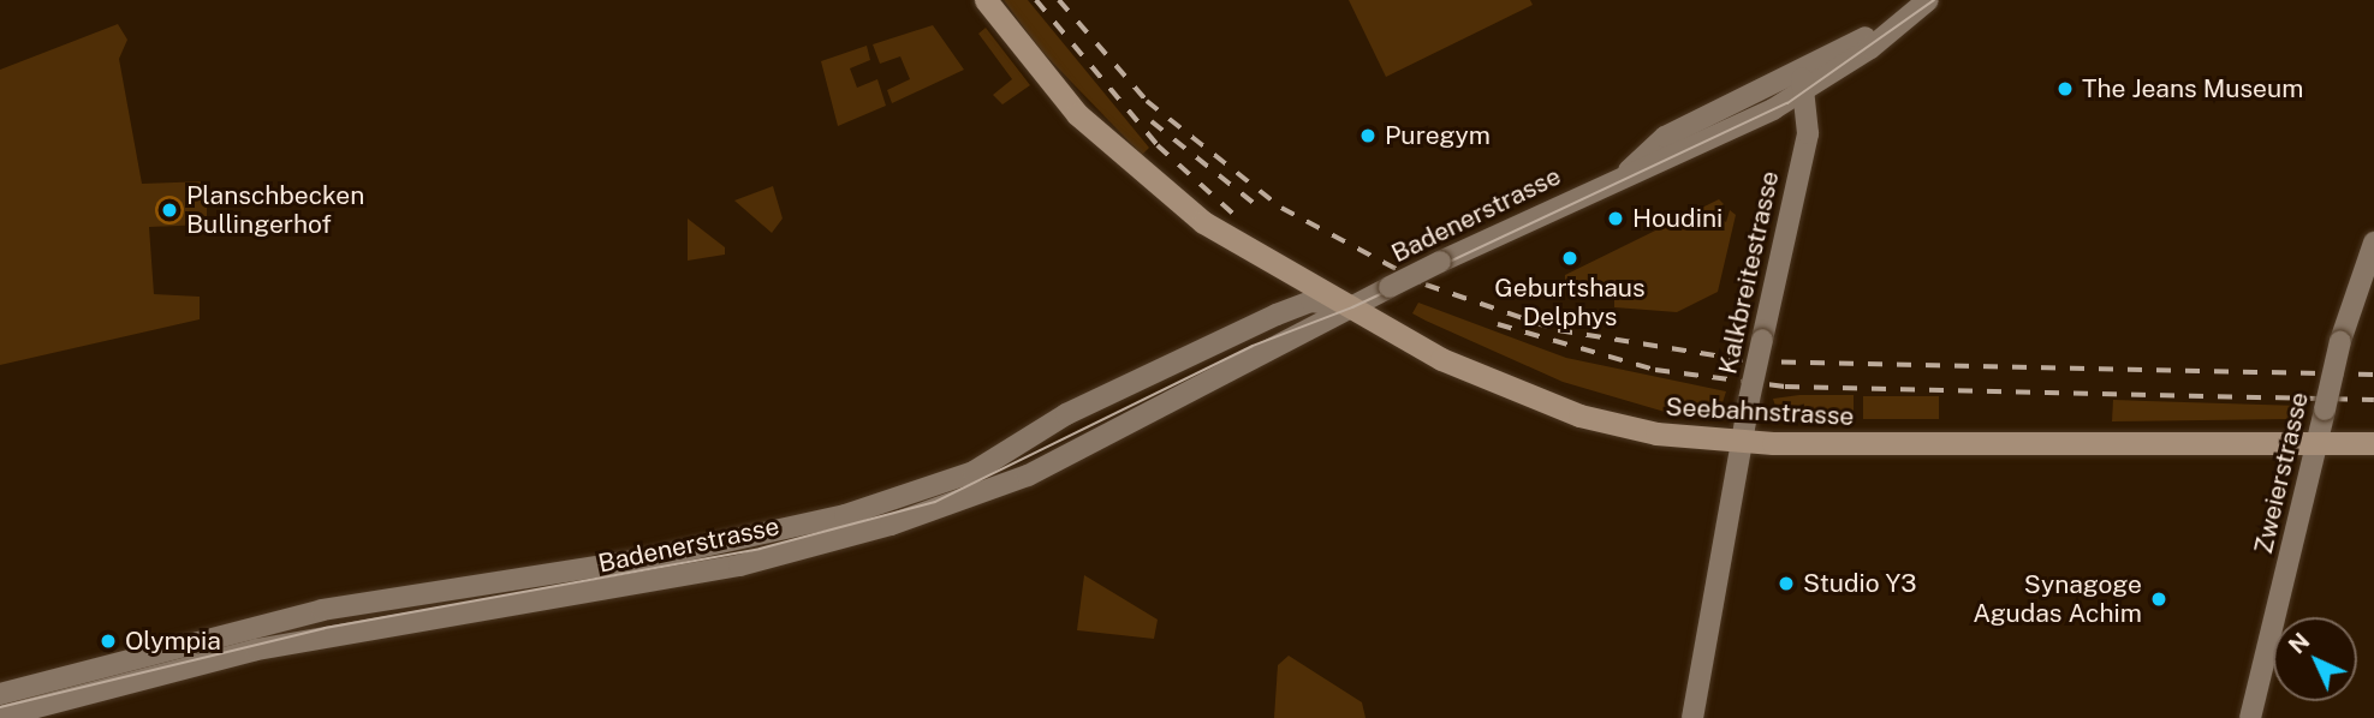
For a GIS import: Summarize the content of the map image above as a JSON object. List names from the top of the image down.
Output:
{
  "streets": {
    "main road": ["Seebahnstrasse"],
    "street": ["Badenerstrasse", "Kalkbreitestrasse", "Zweierstrasse"]
  },
  "crossings": [
    ["Badenerstrasse", "Kalkbreitestrasse"],
    ["Badenerstrasse", "Seebahnstrasse"],
    ["Kalkbreitestrasse", "Seebahnstrasse"],
    ["Seebahnstrasse", "Zweierstrasse"]
  ],
  "places": [
    "The Jeans Museum",
    "Puregym",
    "Planschbecken Bullingerhof",
    "Houdini",
    "Geburtshaus Delphys",
    "Studio Y3",
    "Synagoge Agudas Achim",
    "Olympia"
  ],
  "north": "top left"
}
